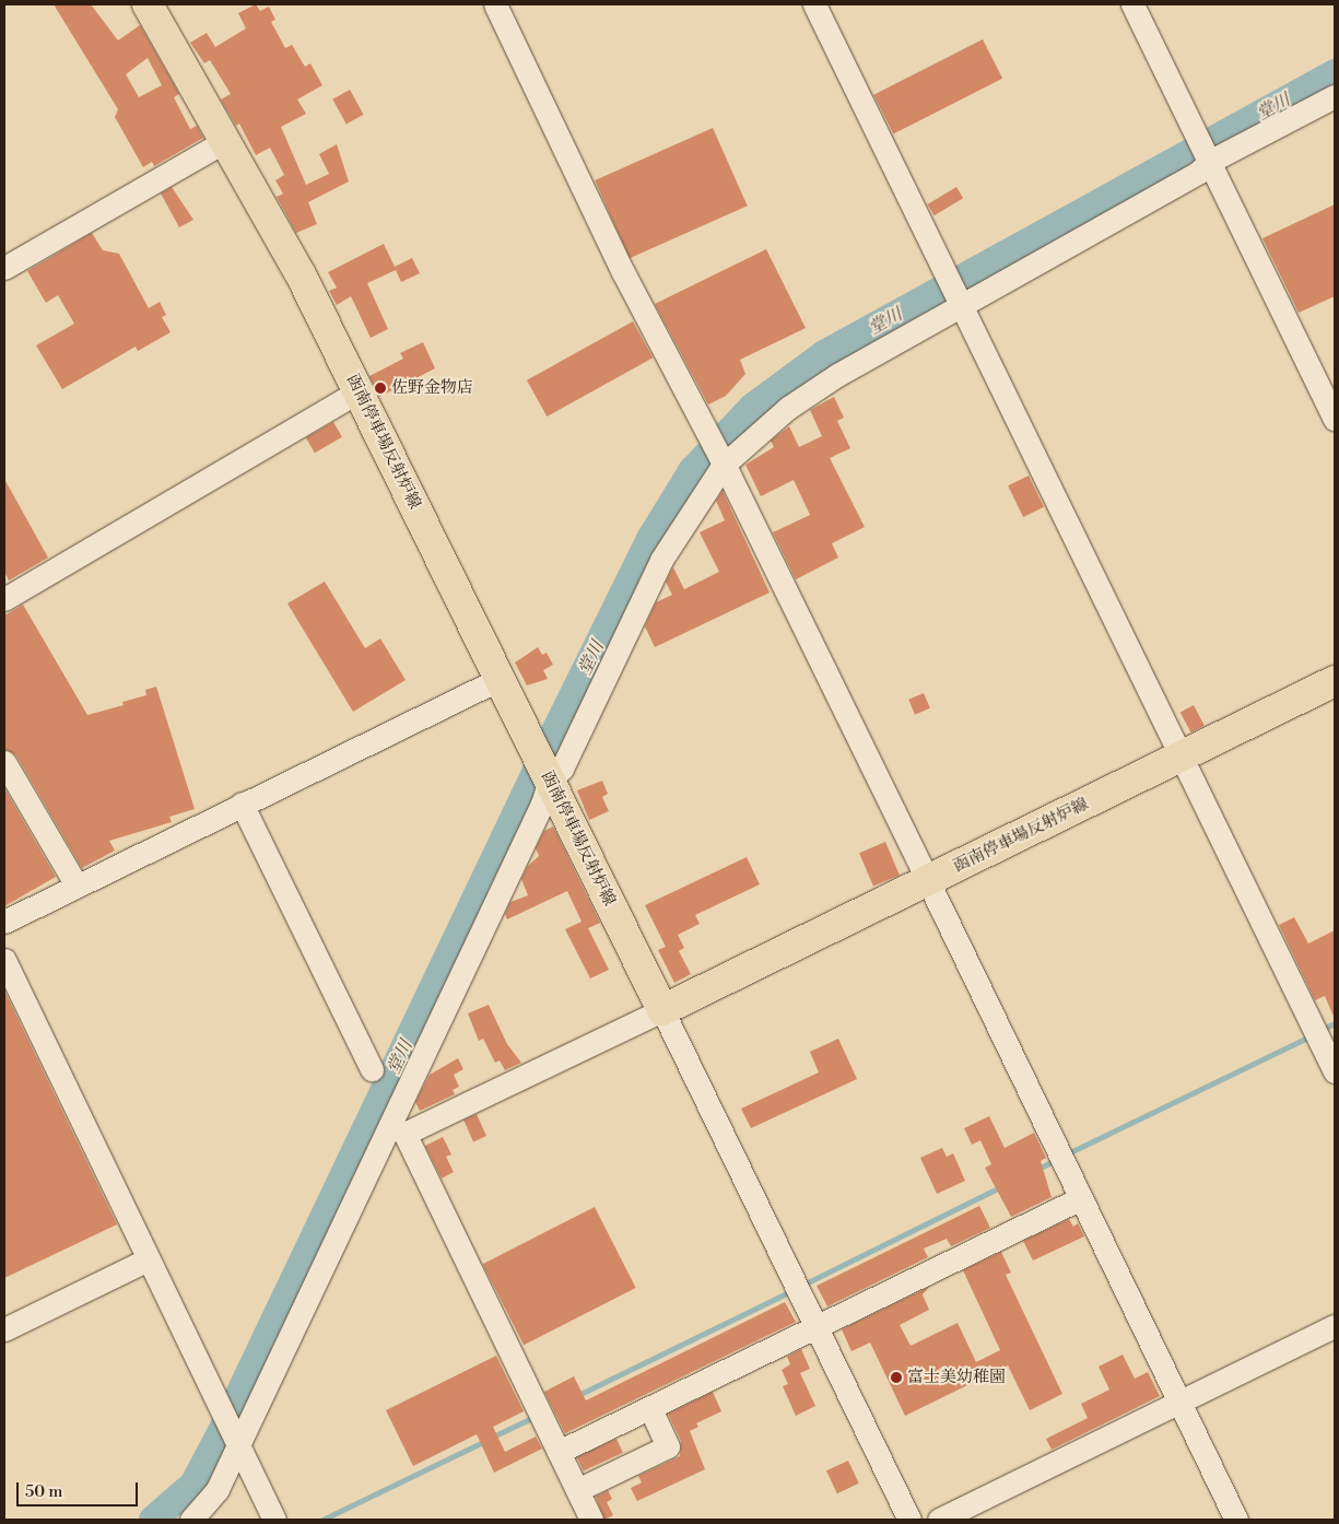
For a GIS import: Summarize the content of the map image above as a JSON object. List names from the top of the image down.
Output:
{
  "streets": {
    "main road": ["函南停車場反射炉線"]
  },
  "water": ["堂川"],
  "places": ["佐野金物店", "富士美幼稚園"],
  "scale_bar": "50 m"
}
